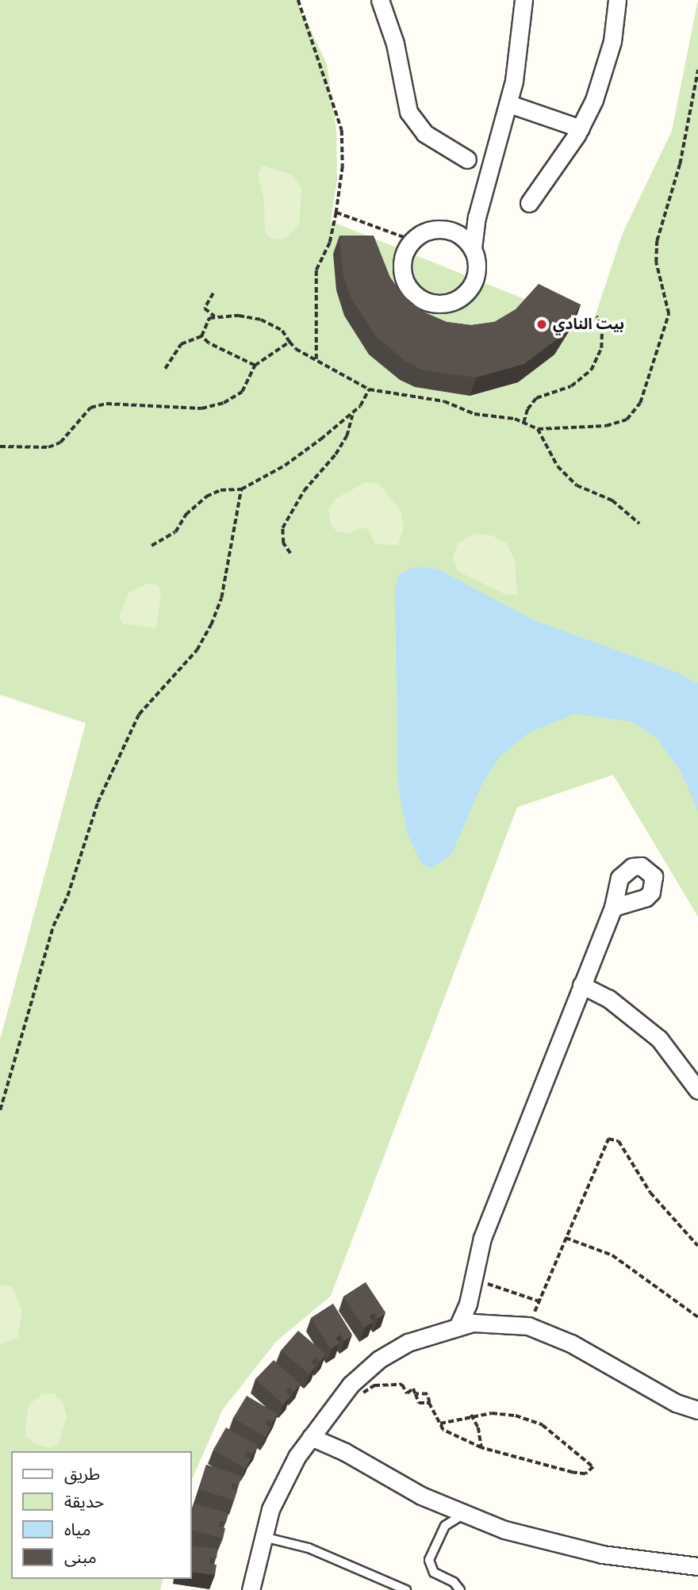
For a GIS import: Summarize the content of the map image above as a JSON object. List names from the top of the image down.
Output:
{
  "places": ["بيت النادي"],
  "legend": [
    "طريق",
    "حديقة",
    "مياه",
    "مبنى"
  ]
}
